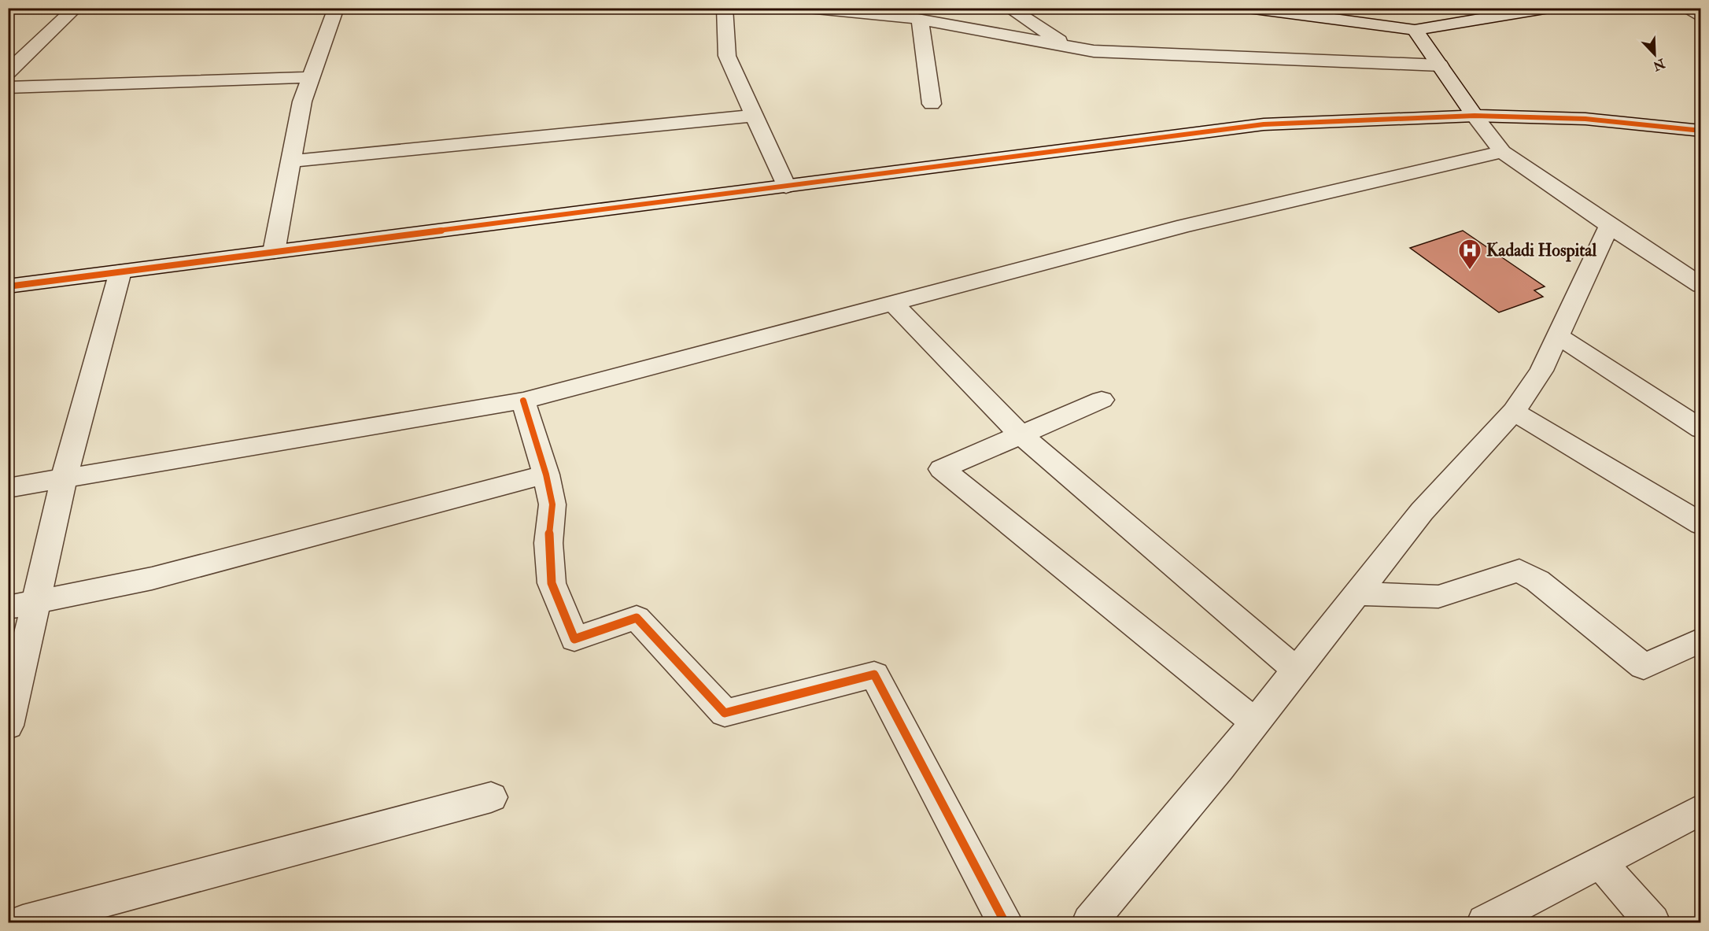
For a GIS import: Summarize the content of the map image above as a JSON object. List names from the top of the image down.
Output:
{
  "places": {
    "hospital": ["Kadadi Hospital"]
  },
  "north": "bottom right"
}
